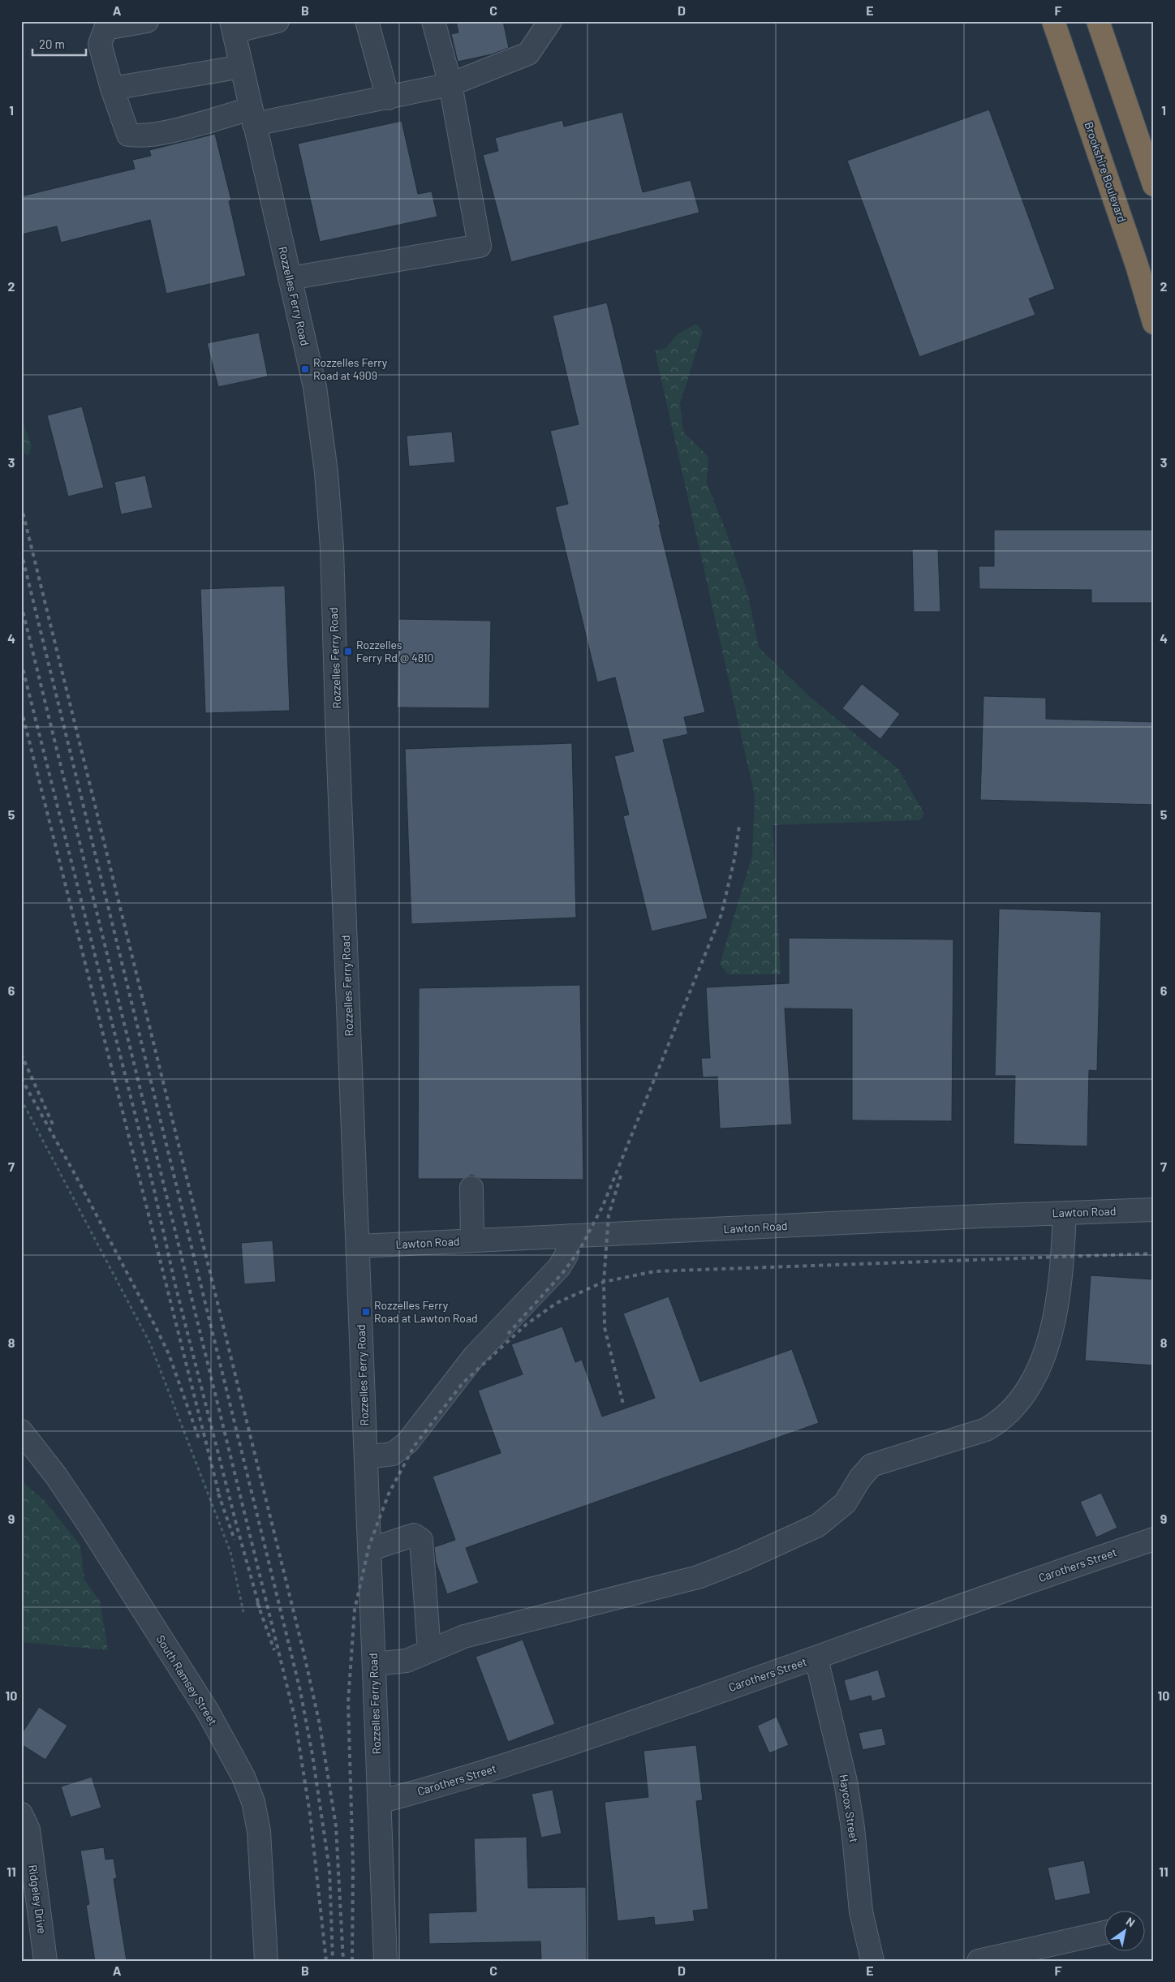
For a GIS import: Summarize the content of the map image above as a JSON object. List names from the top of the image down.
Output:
{
  "streets": {
    "highway": ["Brookshire Boulevard"],
    "street": [
      "Rozzelles Ferry Road",
      "Lawton Road",
      "Carothers Street",
      "South Ramsey Street",
      "Haycox Street",
      "Ridgeley Drive"
    ]
  },
  "crossings": [
    ["Rozzelles Ferry Road", "Lawton Road"],
    ["Rozzelles Ferry Road", "Carothers Street"],
    ["Carothers Street", "Haycox Street"]
  ],
  "places": {
    "transit": ["Rozzelles Ferry Road at 4909", "Rozzelles Ferry Rd @ 4810", "Rozzelles Ferry Road at Lawton Road"]
  },
  "scale_bar": "20 m",
  "north": "top right",
  "grid": {
    "columns": [
      "A",
      "B",
      "C",
      "D",
      "E",
      "F"
    ],
    "rows": [
      "1",
      "2",
      "3",
      "4",
      "5",
      "6",
      "7",
      "8",
      "9",
      "10",
      "11"
    ]
  }
}
